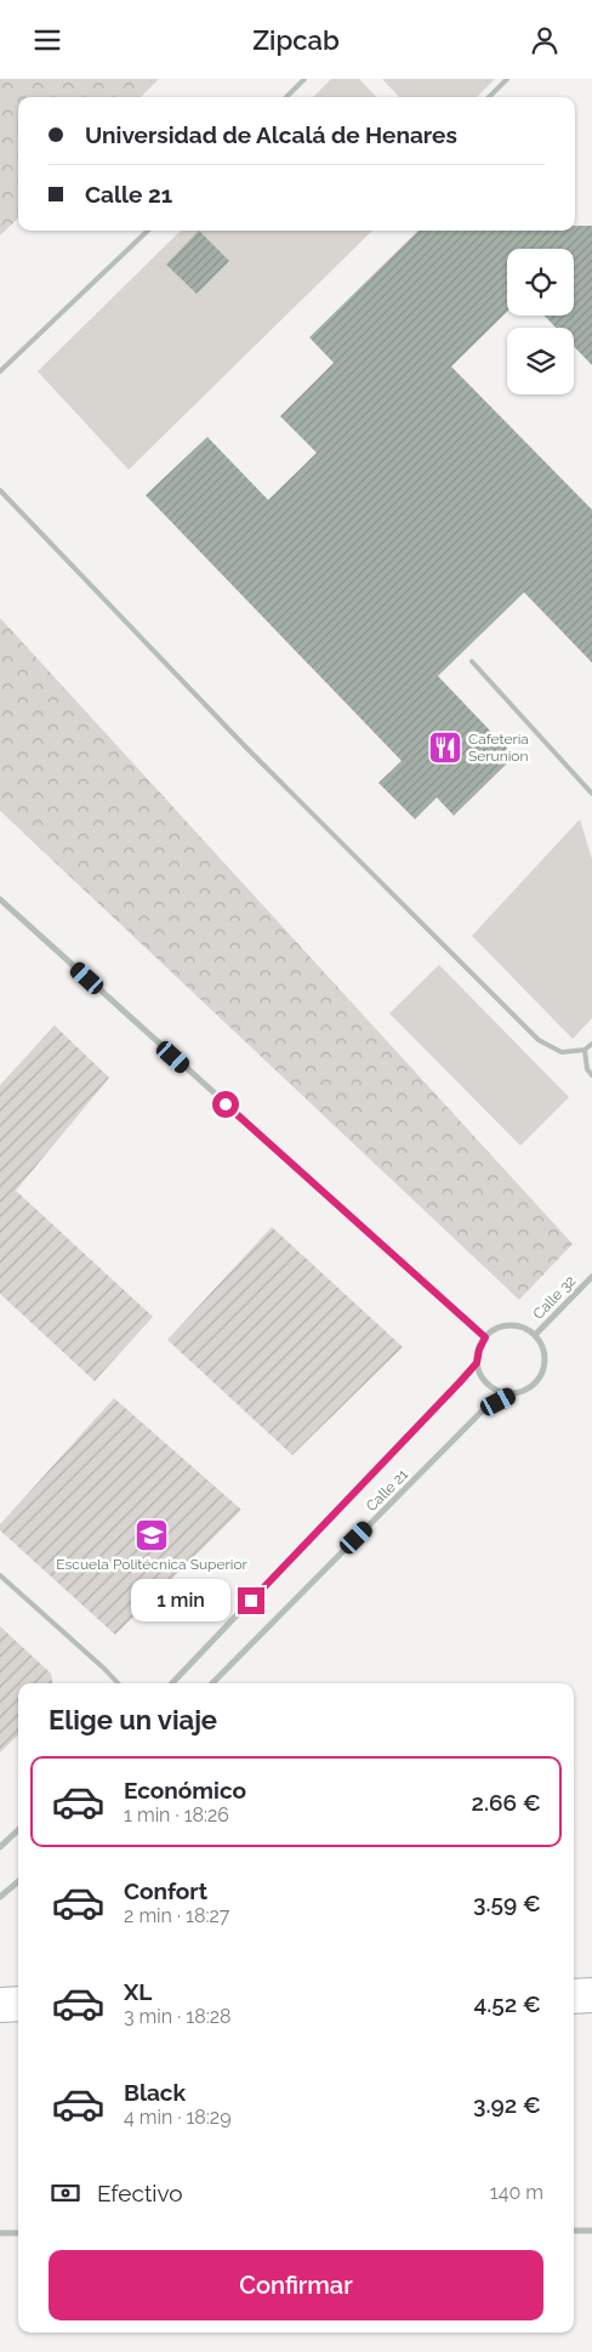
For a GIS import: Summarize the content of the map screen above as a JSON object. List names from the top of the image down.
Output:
{
  "streets": {
    "street": ["Calle 32", "Calle 21"]
  },
  "crossings": [
    ["Calle 32", "Calle 21"]
  ],
  "places": {
    "restaurant": ["Cafetería Serunion"],
    "school or university": ["Escuela Politécnica Superior"]
  },
  "page": {
    "header": "Zipcab",
    "banner": ["Universidad de Alcalá de Henares", "Calle 21"],
    "bubble": "1 min",
    "heading": "Elige un viaje",
    "list": [
      {
        "name": "Económico",
        "note": "1 min · 18:26",
        "value": "2.66 €"
      },
      {
        "name": "Confort",
        "note": "2 min · 18:27",
        "value": "3.59 €"
      },
      {
        "name": "XL",
        "note": "3 min · 18:28",
        "value": "4.52 €"
      },
      {
        "name": "Black",
        "note": "4 min · 18:29",
        "value": "3.92 €"
      }
    ],
    "pay": ["Efectivo", "140 m"],
    "buttons": "Confirmar"
  }
}
